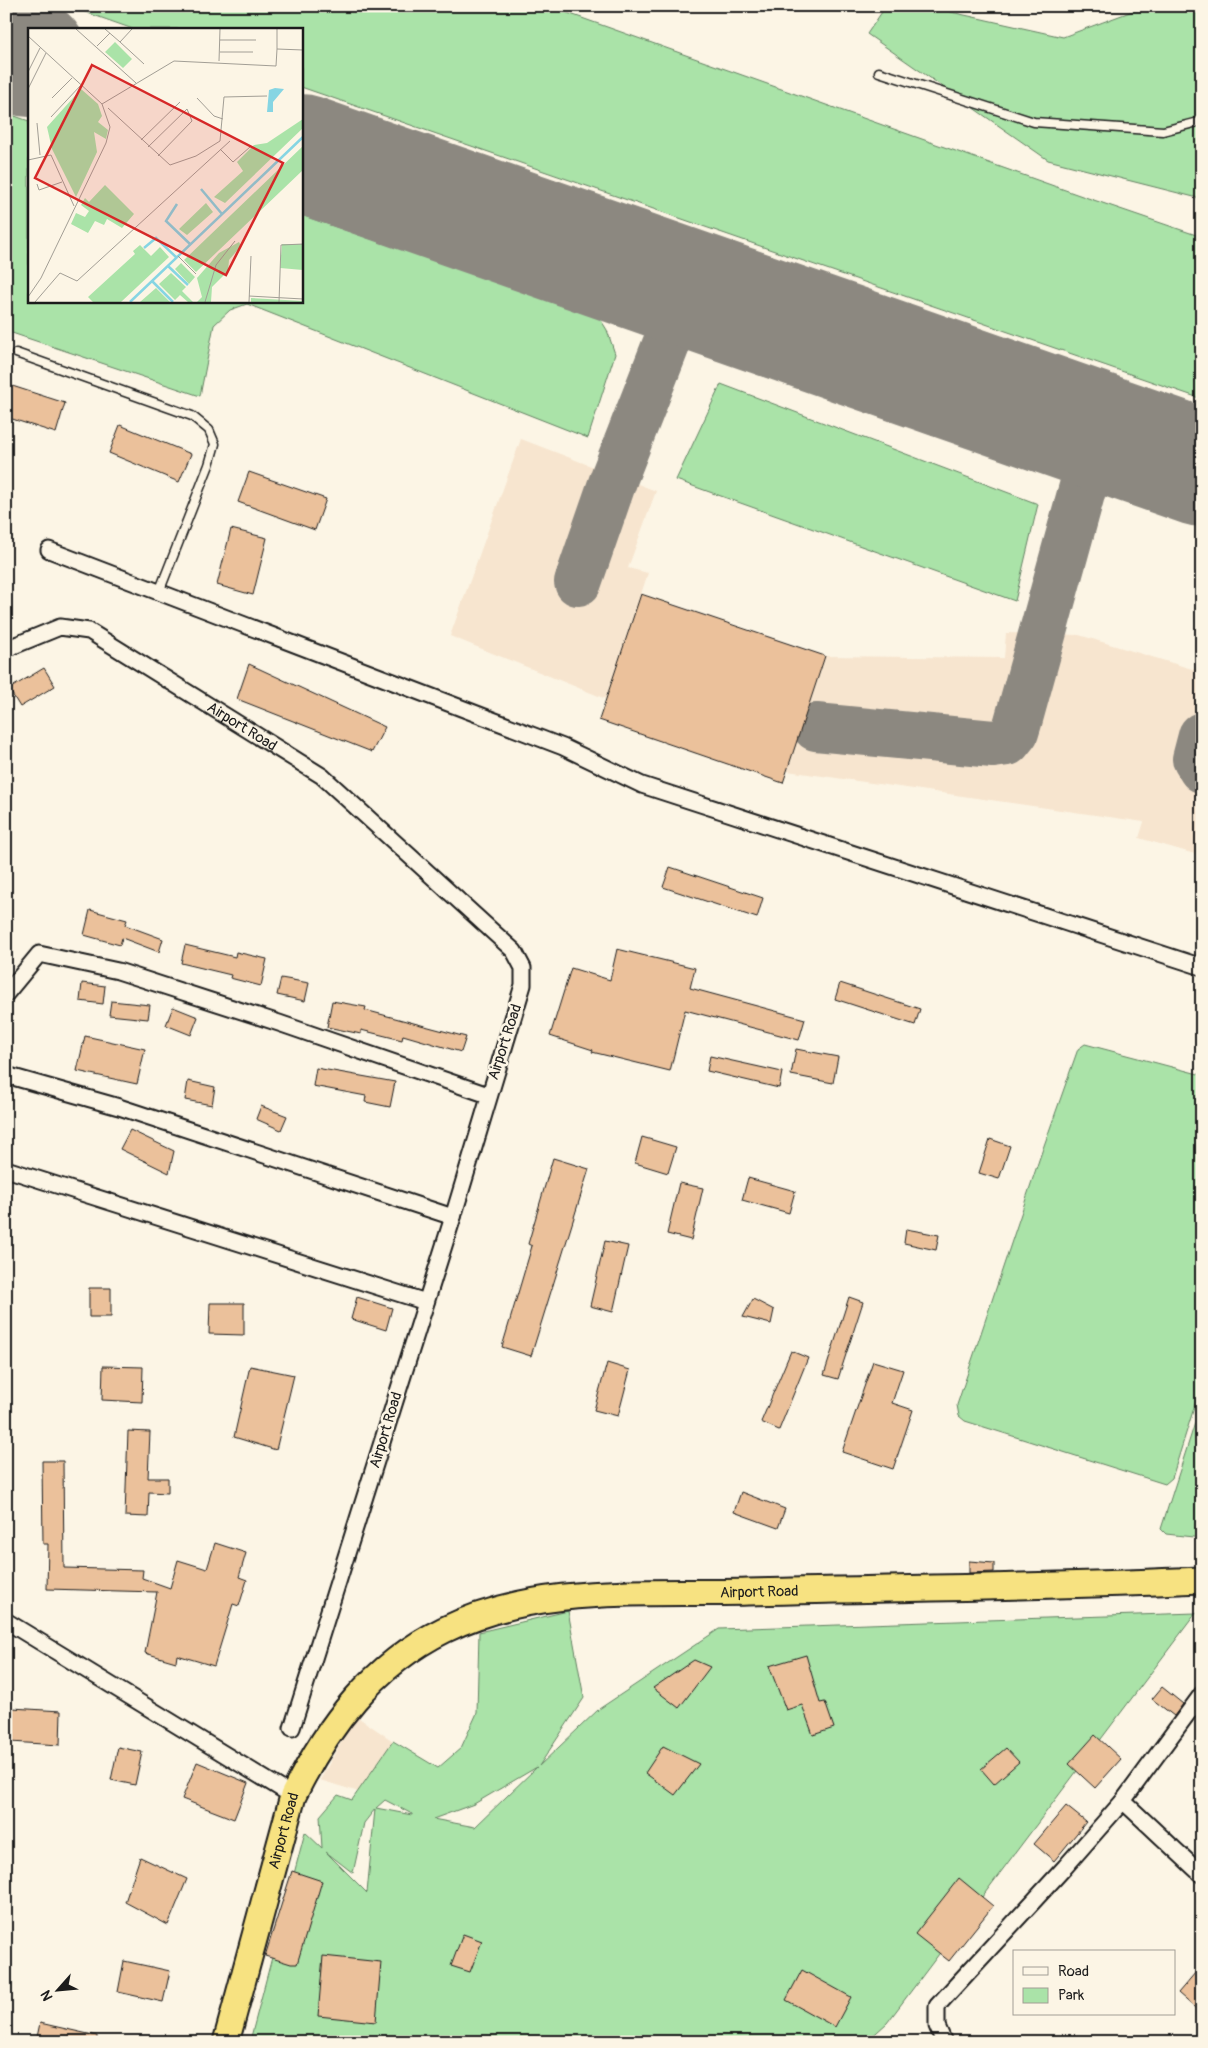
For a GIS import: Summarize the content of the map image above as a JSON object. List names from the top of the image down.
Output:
{
  "streets": {
    "highway": ["Airport Road"]
  },
  "legend": ["Road", "Park"],
  "north": "bottom left"
}
